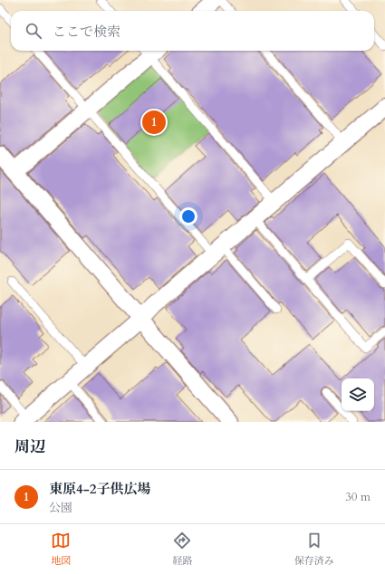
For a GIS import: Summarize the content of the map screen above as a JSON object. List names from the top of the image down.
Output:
{
  "page": {
    "search": "ここで検索",
    "pins": "1",
    "heading": "周辺",
    "list": [
      {
        "mark": "1",
        "name": "東原4-2子供広場",
        "note": "公園",
        "value": "30 m"
      }
    ],
    "nav": ["地図", "経路", "保存済み"]
  }
}
